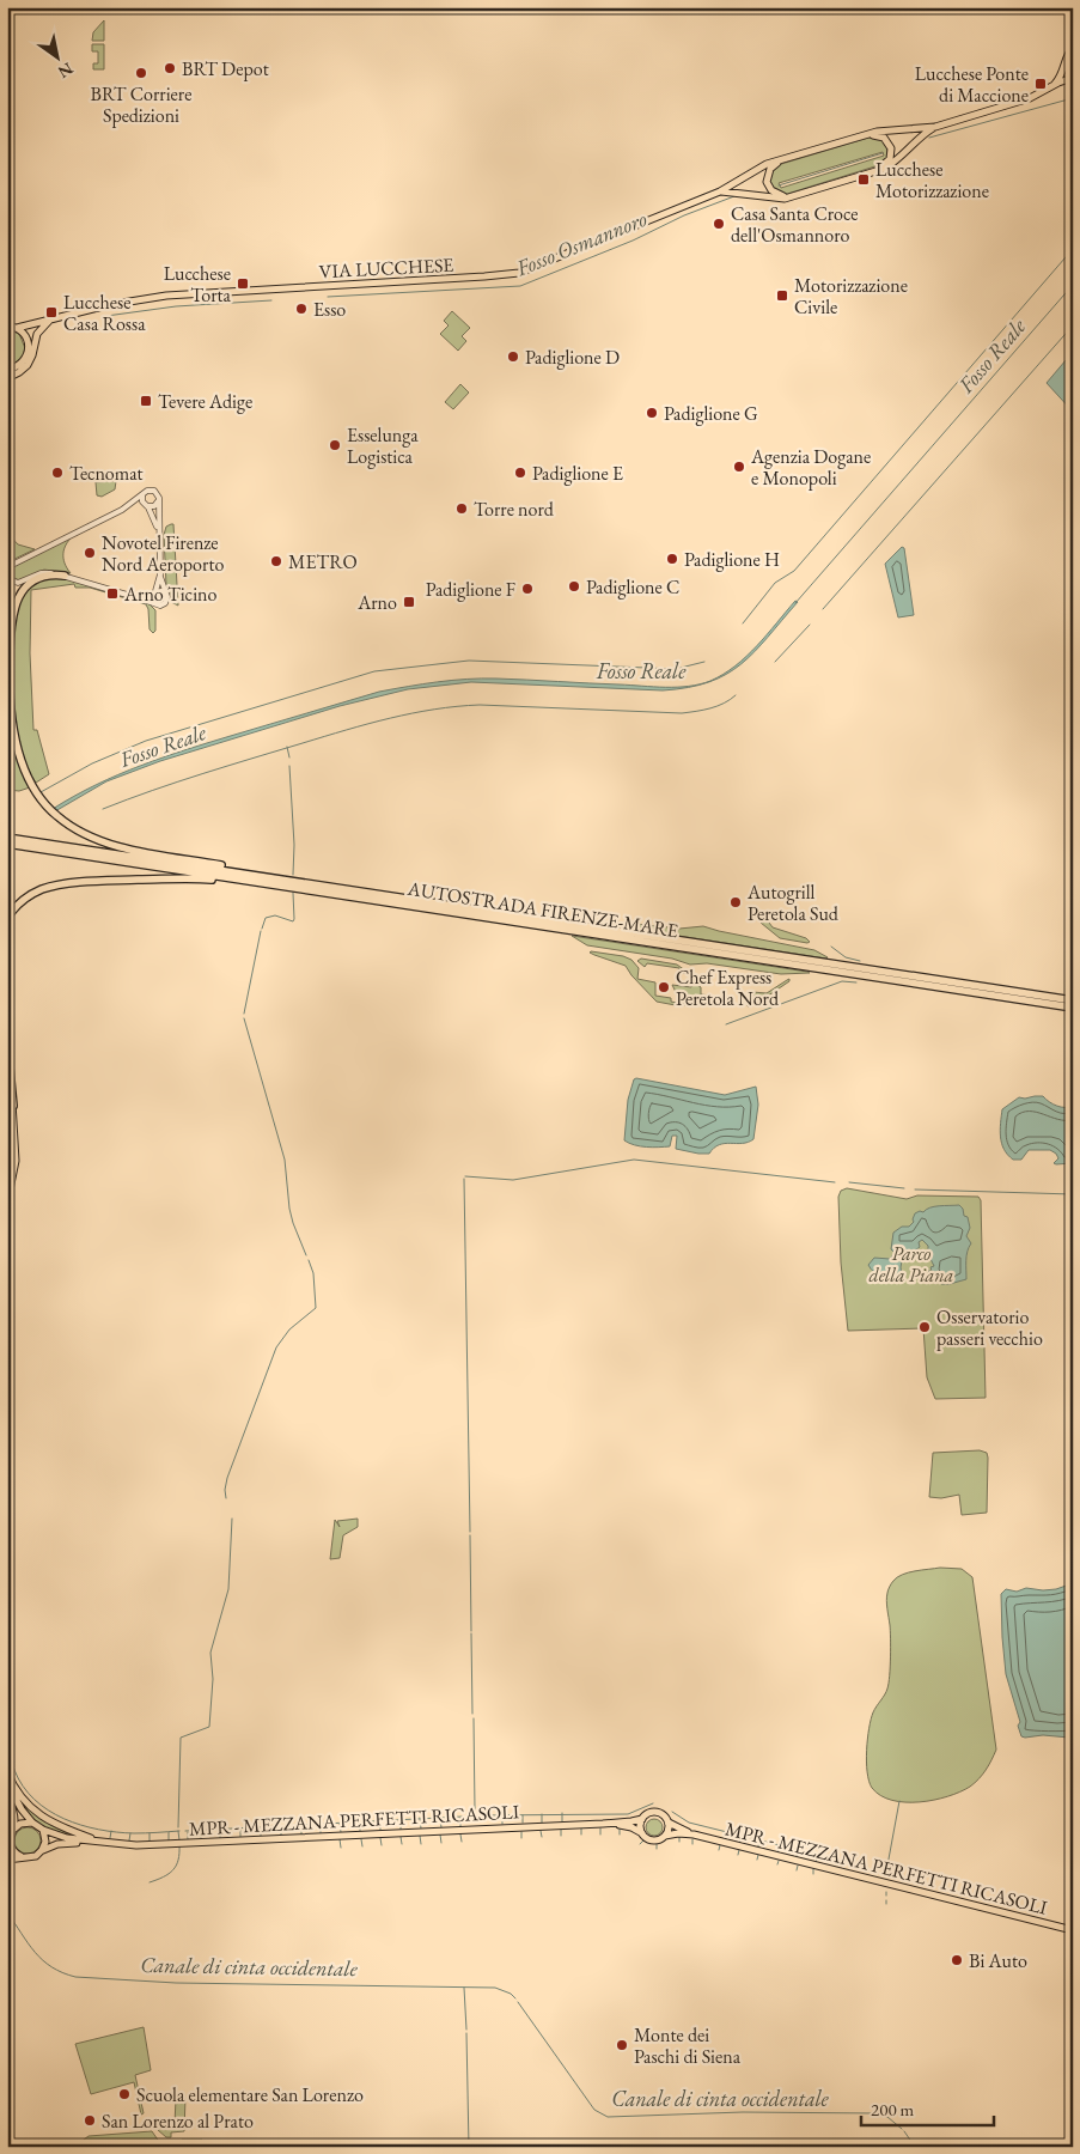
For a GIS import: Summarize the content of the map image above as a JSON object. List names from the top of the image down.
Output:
{
  "streets": {
    "highway": ["AUTOSTRADA FIRENZE-MARE"],
    "main road": ["VIA LUCCHESE", "MPR - MEZZANA PERFETTI RICASOLI"]
  },
  "water": ["Fosso Osmannoro", "Fosso Reale", "Canale di cinta occidentale"],
  "parks": ["Parco della Piana"],
  "places": {
    "other": [
      "BRT Depot",
      "BRT Corriere Spedizioni",
      "Casa Santa Croce dell'Osmannoro",
      "Esso",
      "Padiglione D",
      "Padiglione G",
      "Esselunga Logistica",
      "Agenzia Dogane e Monopoli",
      "Tecnomat",
      "Padiglione E",
      "Torre nord",
      "Novotel Firenze Nord Aeroporto",
      "Padiglione H",
      "METRO",
      "Padiglione C",
      "Padiglione F",
      "Autogrill Peretola Sud",
      "Chef Express Peretola Nord",
      "Osservatorio passeri vecchio",
      "Bi Auto",
      "Monte dei Paschi di Siena",
      "Scuola elementare San Lorenzo",
      "San Lorenzo al Prato"
    ],
    "transit": [
      "Lucchese Ponte di Maccione",
      "Lucchese Motorizzazione",
      "Lucchese Torta",
      "Motorizzazione Civile",
      "Lucchese Casa Rossa",
      "Tevere Adige",
      "Arno Ticino",
      "Arno"
    ]
  },
  "scale_bar": "200 m",
  "north": "bottom right"
}
